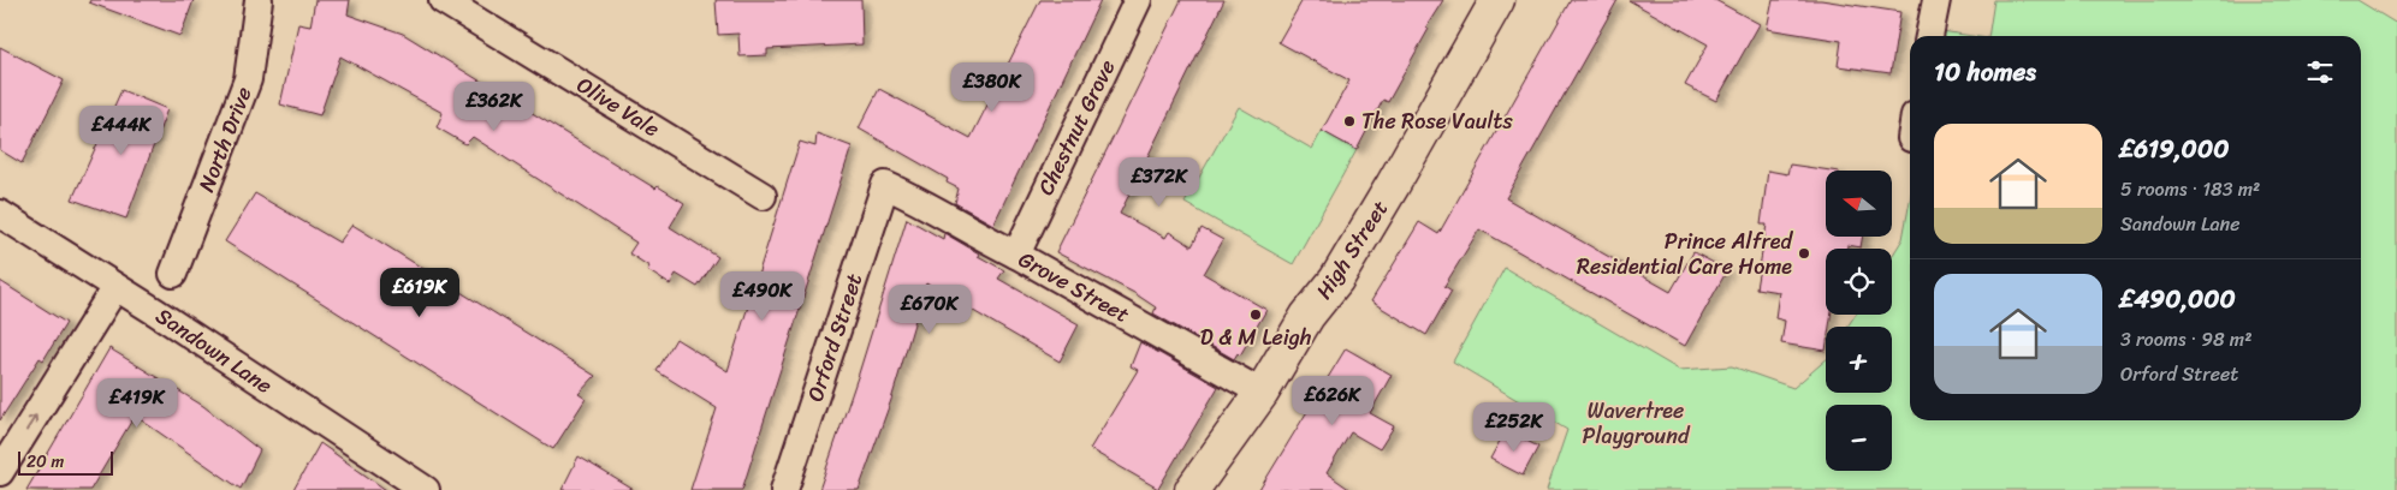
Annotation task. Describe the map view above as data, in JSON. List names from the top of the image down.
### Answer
{
  "streets": {
    "main road": ["High Street"],
    "street": [
      "Olive Vale",
      "Chestnut Grove",
      "North Drive",
      "Grove Street",
      "Orford Street",
      "Sandown Lane"
    ]
  },
  "crossings": [
    ["Chestnut Grove", "Grove Street"],
    ["High Street", "Grove Street"],
    ["Grove Street", "Orford Street"]
  ],
  "parks": ["Wavertree Playground"],
  "places": ["The Rose Vaults", "Prince Alfred Residential Care Home", "D & M Leigh"],
  "scale_bar": "20 m",
  "north": "left",
  "page": {
    "heading": "10 homes",
    "price": [
      "£380K",
      "£362K",
      "£444K",
      "£372K",
      "£619K",
      "£490K",
      "£670K",
      "£626K",
      "£419K",
      "£252K"
    ],
    "list": [
      {
        "name": "£619,000",
        "note": "5 rooms · 183 m² · Sandown Lane"
      },
      {
        "name": "£490,000",
        "note": "3 rooms · 98 m² · Orford Street"
      }
    ],
    "map_buttons": ["+", "−"],
    "scale": "20 m"
  }
}
